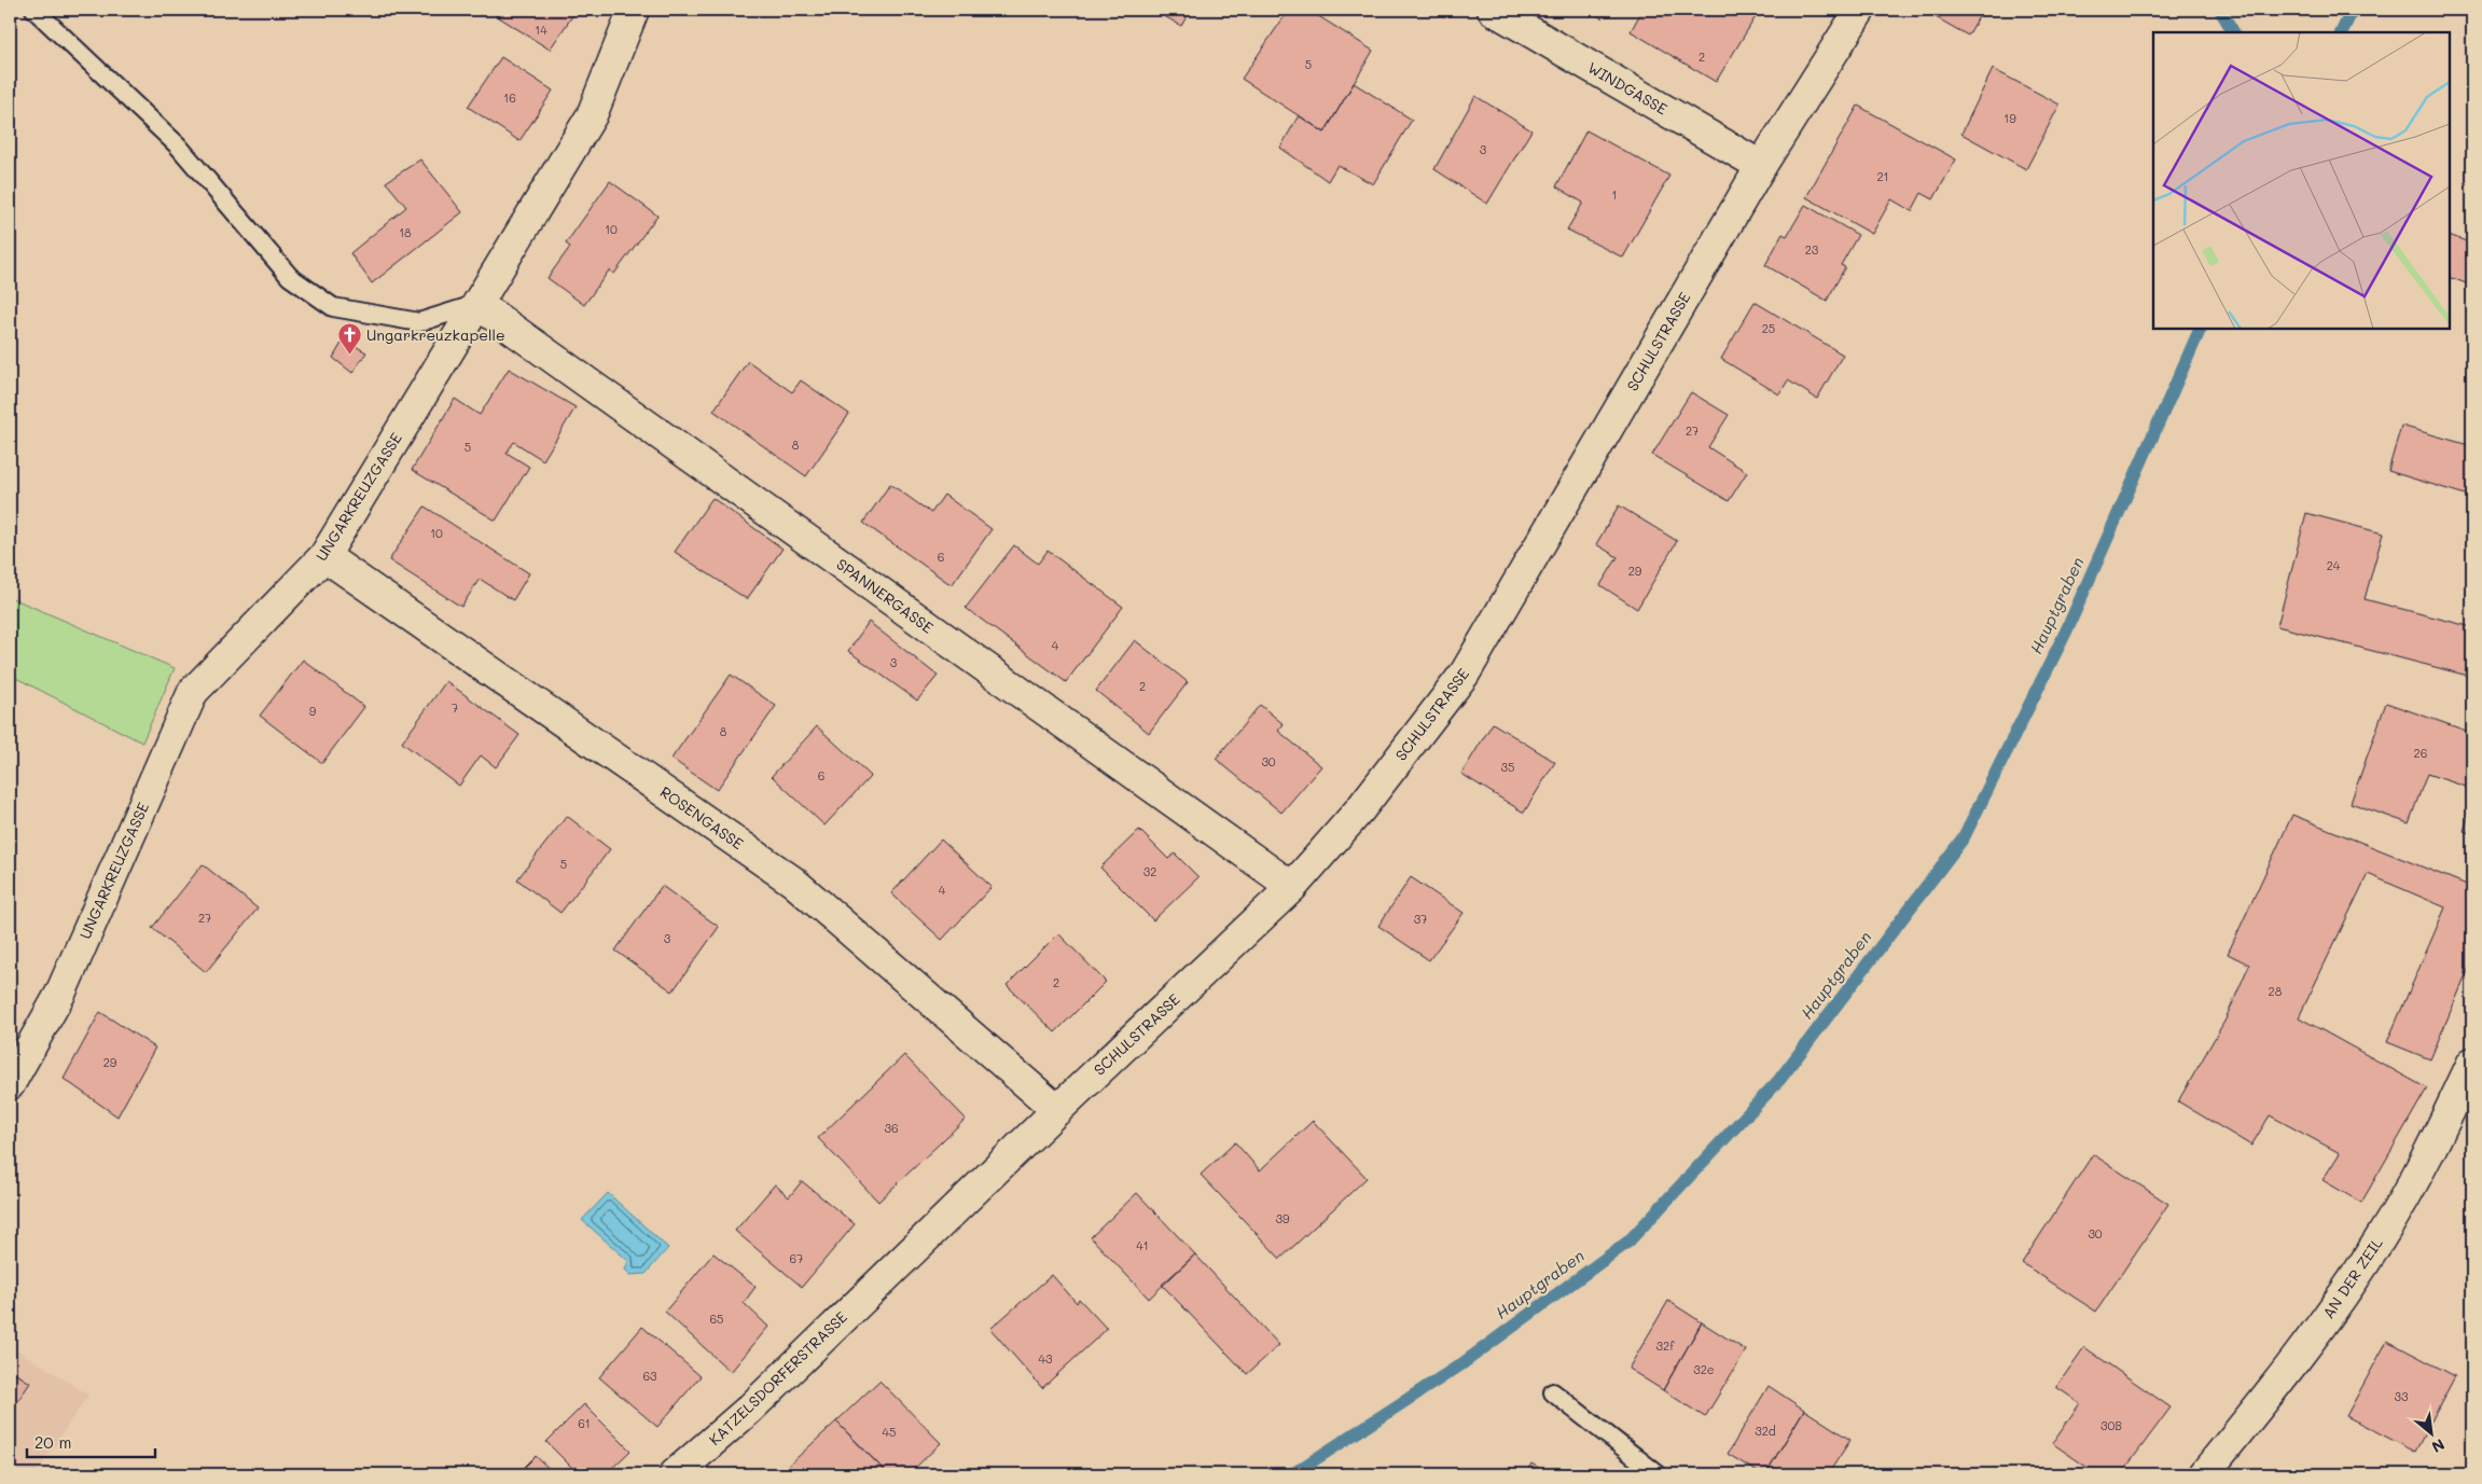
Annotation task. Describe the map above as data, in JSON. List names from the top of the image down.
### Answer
{
  "streets": {
    "street": [
      "WINDGASSE",
      "SCHULSTRASSE",
      "UNGARKREUZGASSE",
      "SPANNERGASSE",
      "ROSENGASSE",
      "AN DER ZEIL",
      "KATZELSDORFERSTRASSE"
    ]
  },
  "crossings": [
    ["WINDGASSE", "SCHULSTRASSE"],
    ["SCHULSTRASSE", "SPANNERGASSE"],
    ["SCHULSTRASSE", "ROSENGASSE"],
    ["SCHULSTRASSE", "KATZELSDORFERSTRASSE"],
    ["UNGARKREUZGASSE", "SPANNERGASSE"],
    ["UNGARKREUZGASSE", "ROSENGASSE"]
  ],
  "water": ["Hauptgraben"],
  "places": {
    "church": ["Ungarkreuzkapelle"]
  },
  "house_numbers": [
    "14",
    "2",
    "5",
    "16",
    "19",
    "3",
    "21",
    "1",
    "10",
    "18",
    "23",
    "25",
    "27",
    "8",
    "5",
    "10",
    "6",
    "24",
    "29",
    "4",
    "3",
    "2",
    "7",
    "9",
    "8",
    "26",
    "30",
    "35",
    "6",
    "5",
    "32",
    "4",
    "27",
    "37",
    "3",
    "2",
    "28",
    "29",
    "36",
    "39",
    "30",
    "41",
    "67",
    "65",
    "32f",
    "43",
    "32e",
    "63",
    "33",
    "61",
    "30B",
    "32d",
    "45"
  ],
  "scale_bar": "20 m",
  "north": "bottom right"
}
